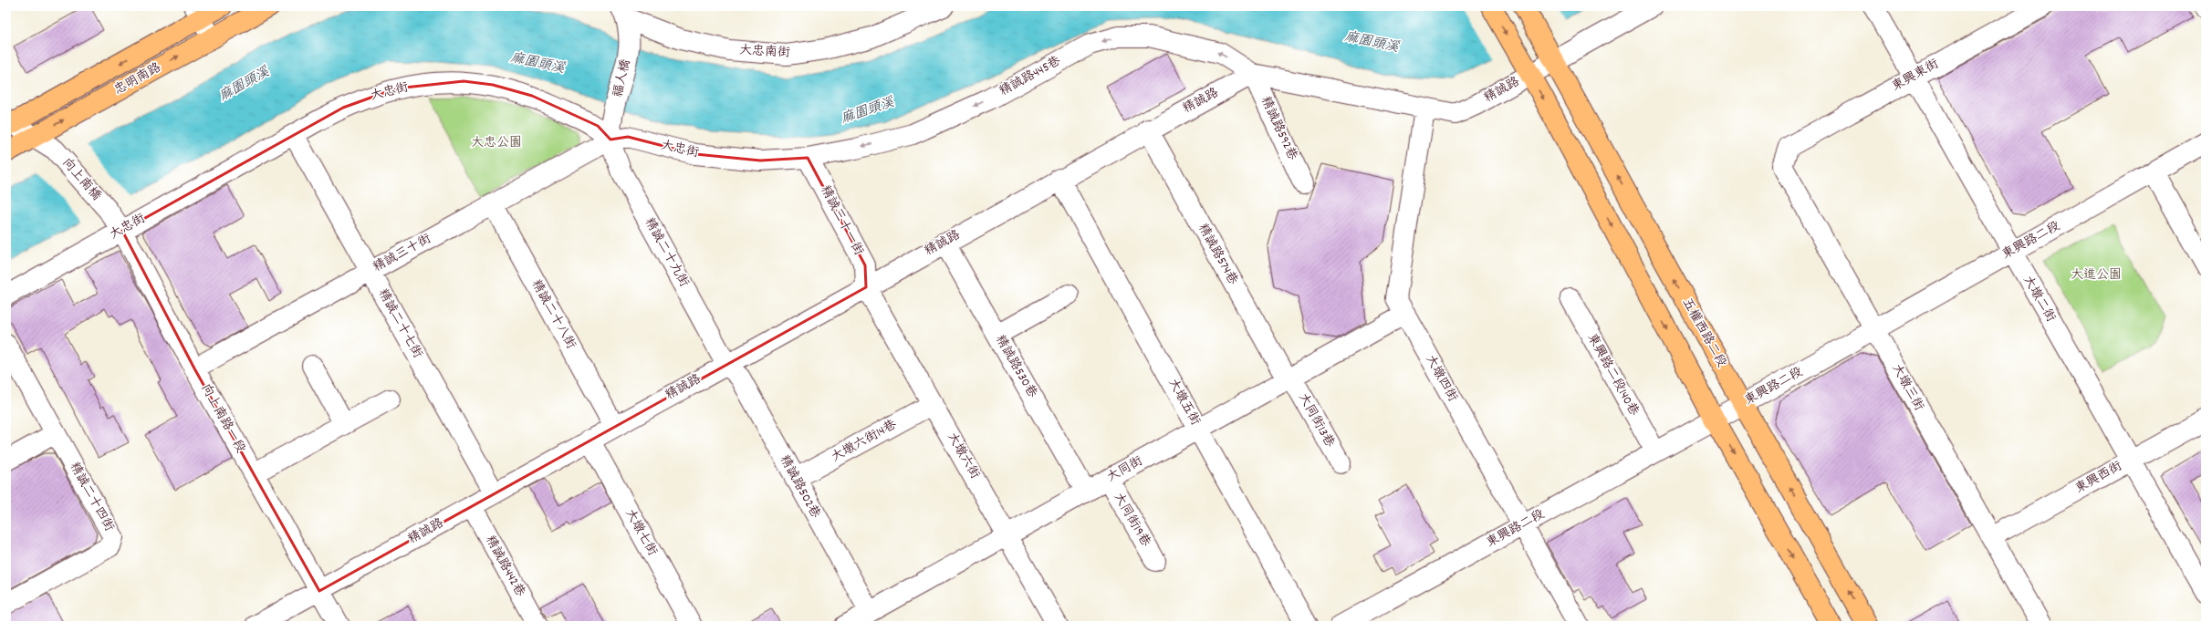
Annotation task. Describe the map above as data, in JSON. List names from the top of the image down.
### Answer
{
  "streets": {
    "main road": ["忠明南路", "五權西路二段"],
    "street": [
      "大忠南街",
      "東興東街",
      "精誠路445巷",
      "福人橋",
      "精誠路",
      "大忠街",
      "精誠路592巷",
      "向上南橋",
      "精誠三十一街",
      "東興路二段",
      "精誠二十九街",
      "精誠三十街",
      "精誠路574巷",
      "大墩二街",
      "精誠二十八街",
      "精誠二十七街",
      "精誠路530巷",
      "東興路二段140巷",
      "大墩四街",
      "大墩三街",
      "大墩五街",
      "向上南路一段",
      "大同街13巷",
      "大墩六街14巷",
      "大墩六街",
      "大同街",
      "東興西街",
      "精誠路502巷",
      "精誠二十四街",
      "大同街19巷",
      "大墩七街",
      "精誠路442巷"
    ]
  },
  "crossings": [
    ["大忠南街", "福人橋"],
    ["東興東街", "大墩二街"],
    ["東興東街", "大墩三街"],
    ["精誠路445巷", "精誠路"],
    ["精誠路445巷", "大忠街"],
    ["精誠路445巷", "精誠路592巷"],
    ["精誠路445巷", "精誠三十一街"],
    ["福人橋", "大忠街"],
    ["福人橋", "精誠二十九街"],
    ["福人橋", "精誠三十街"],
    ["忠明南路", "向上南橋"],
    ["精誠路", "精誠路592巷"],
    ["精誠路", "精誠三十一街"],
    ["精誠路", "精誠二十九街"],
    ["精誠路", "精誠路574巷"],
    ["精誠路", "精誠二十八街"],
    ["精誠路", "精誠二十七街"],
    ["精誠路", "五權西路二段"],
    ["精誠路", "精誠路530巷"],
    ["精誠路", "大墩四街"],
    ["精誠路", "大墩五街"],
    ["精誠路", "向上南路一段"],
    ["精誠路", "大墩六街"],
    ["精誠路", "精誠路502巷"],
    ["精誠路", "大墩七街"],
    ["精誠路", "精誠路442巷"],
    ["大忠街", "精誠三十一街"],
    ["大忠街", "精誠二十九街"],
    ["大忠街", "精誠三十街"],
    ["大忠街", "精誠二十七街"],
    ["大忠街", "向上南路一段"],
    ["向上南橋", "向上南路一段"],
    ["精誠三十一街", "大墩六街"],
    ["東興路二段", "大墩二街"],
    ["東興路二段", "五權西路二段"],
    ["東興路二段", "東興路二段140巷"],
    ["東興路二段", "大墩四街"],
    ["東興路二段", "大墩三街"],
    ["精誠二十九街", "精誠三十街"],
    ["精誠二十九街", "精誠路502巷"],
    ["精誠三十街", "精誠二十八街"],
    ["精誠三十街", "精誠二十七街"],
    ["精誠三十街", "向上南路一段"],
    ["精誠路574巷", "大同街13巷"],
    ["精誠路574巷", "大同街"],
    ["大墩二街", "東興西街"],
    ["精誠路530巷", "大同街"],
    ["大墩四街", "大同街"],
    ["大墩三街", "東興西街"],
    ["大墩五街", "大同街"],
    ["大同街13巷", "大同街"],
    ["大墩六街14巷", "大墩六街"],
    ["大墩六街14巷", "精誠路502巷"],
    ["大墩六街", "大同街"],
    ["大同街", "精誠路502巷"],
    ["大同街", "大同街19巷"]
  ],
  "one_way": ["精誠路445巷"],
  "water": ["麻園頭溪"],
  "parks": ["大忠公園", "大進公園"]
}
